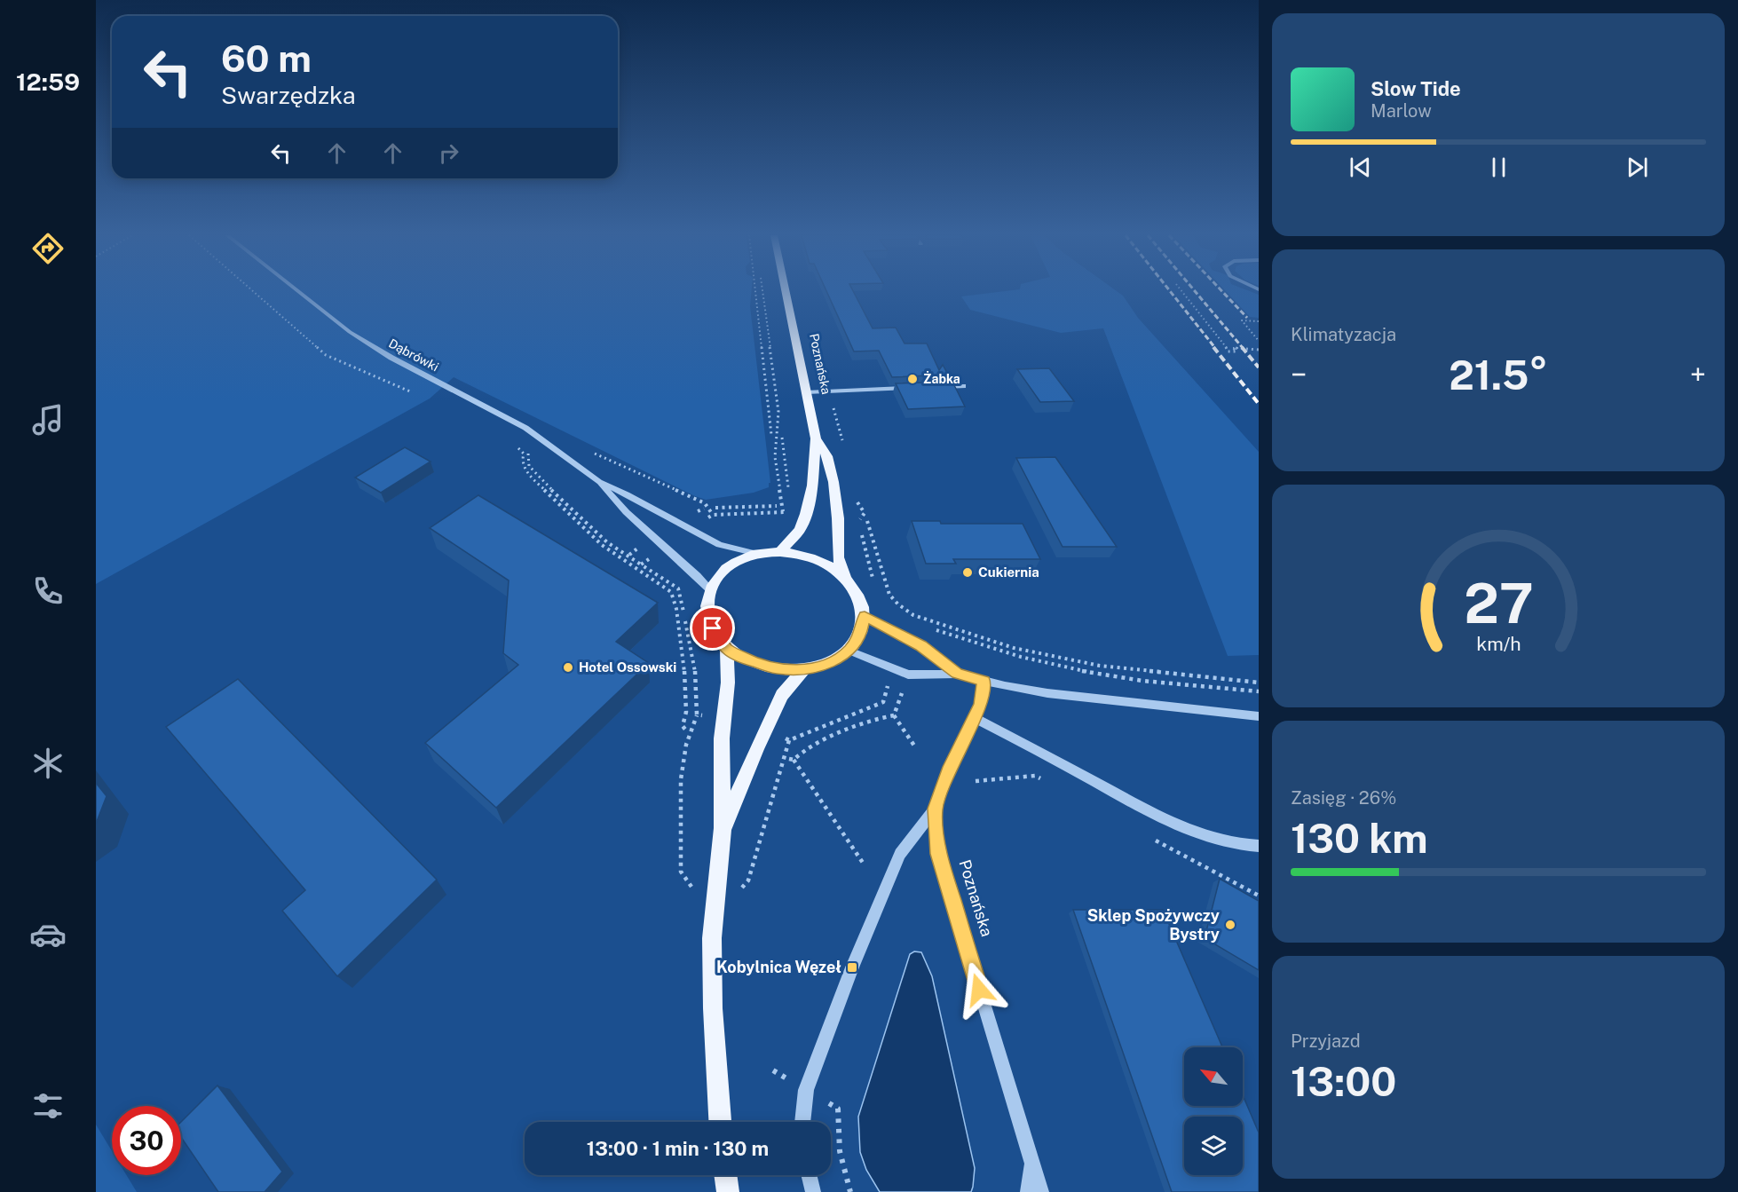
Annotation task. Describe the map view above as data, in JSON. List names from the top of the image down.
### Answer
{
  "streets": {
    "main road": ["Poznańska"],
    "street": ["Dąbrówki"]
  },
  "crossings": [
    ["Dąbrówki", "Poznańska"]
  ],
  "places": {
    "other": [
      "Żabka",
      "Cukiernia",
      "Hotel Ossowski",
      "Sklep Spożywczy Bystry"
    ],
    "transit": ["Kobylnica Węzeł"]
  },
  "north": "top left",
  "page": {
    "tabs": "12:59",
    "turn": ["60 m", "Swarzędzka"],
    "song": ["Slow Tide", "Marlow"],
    "tile": [
      "Klimatyzacja",
      ["Zasięg · 26%", "130 km"],
      ["Przyjazd", "13:00"]
    ],
    "heat": ["−", "21.5°", "+"],
    "limit": "30",
    "trip": "13:00 · 1 min · 130 m",
    "gauge": ["27", "km/h"]
  }
}
